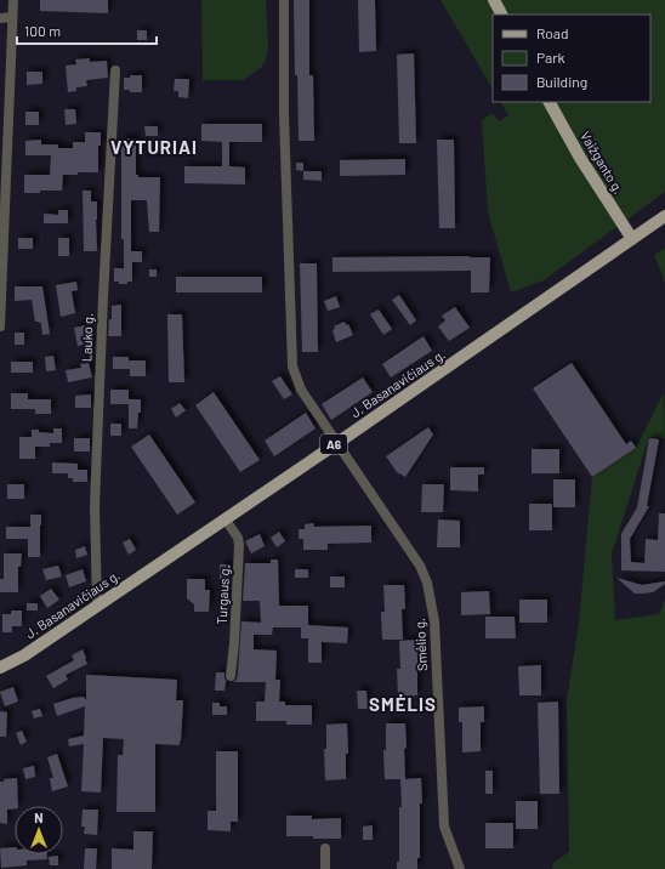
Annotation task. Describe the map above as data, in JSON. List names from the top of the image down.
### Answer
{
  "streets": {
    "main road": ["Vaižganto g.", "J. Basanavičiaus g.", "A6"],
    "street": ["Lauko g.", "Turgaus g.", "Smėlio g."]
  },
  "crossings": [
    ["Vaižganto g.", "J. Basanavičiaus g."],
    ["Lauko g.", "J. Basanavičiaus g."],
    ["J. Basanavičiaus g.", "Turgaus g."],
    ["J. Basanavičiaus g.", "Smėlio g."]
  ],
  "districts": ["VYTURIAI", "SMĖLIS"],
  "legend": ["Road", "Park", "Building"],
  "scale_bar": "100 m",
  "north": "top"
}
